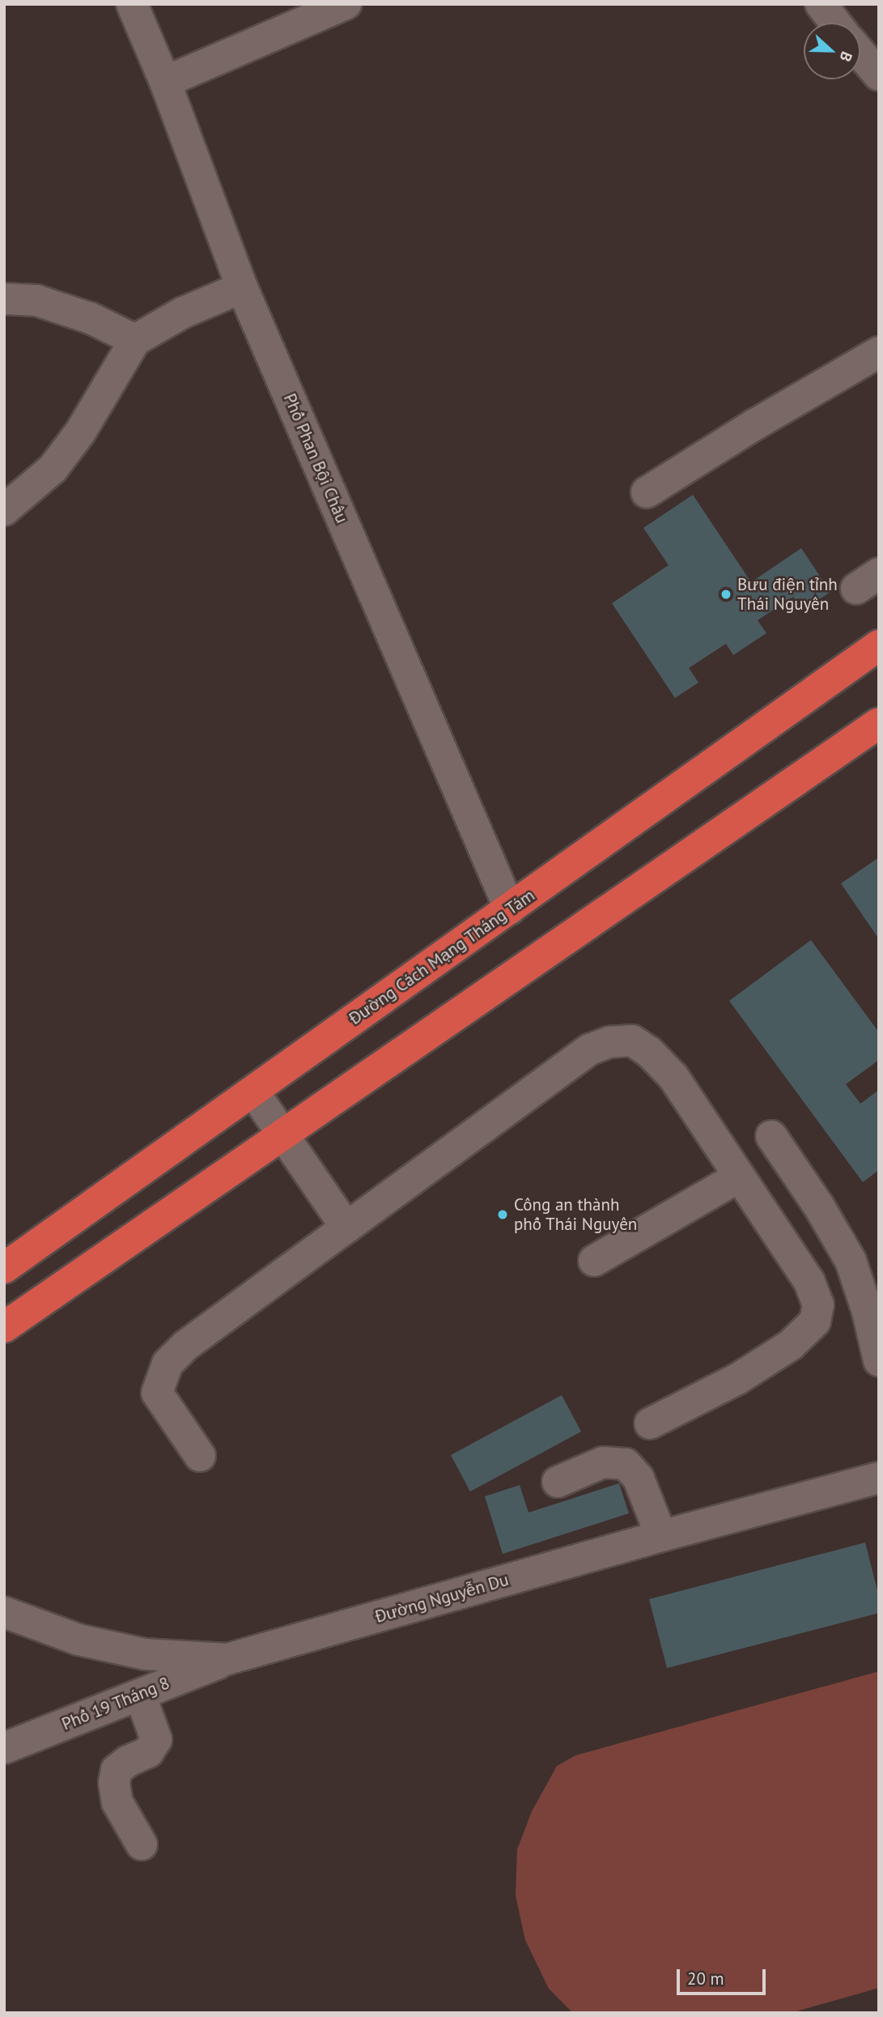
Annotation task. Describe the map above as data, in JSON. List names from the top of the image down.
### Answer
{
  "streets": {
    "highway": ["Đường Cách Mạng Tháng Tám"],
    "street": ["Phố Phan Bội Châu", "Đường Nguyễn Du", "Phố 19 Tháng 8"]
  },
  "crossings": [
    ["Phố Phan Bội Châu", "Đường Cách Mạng Tháng Tám"],
    ["Đường Nguyễn Du", "Phố 19 Tháng 8"]
  ],
  "places": ["Bưu điện tỉnh Thái Nguyên", "Công an thành phố Thái Nguyên"],
  "scale_bar": "20 m",
  "north": "right"
}
